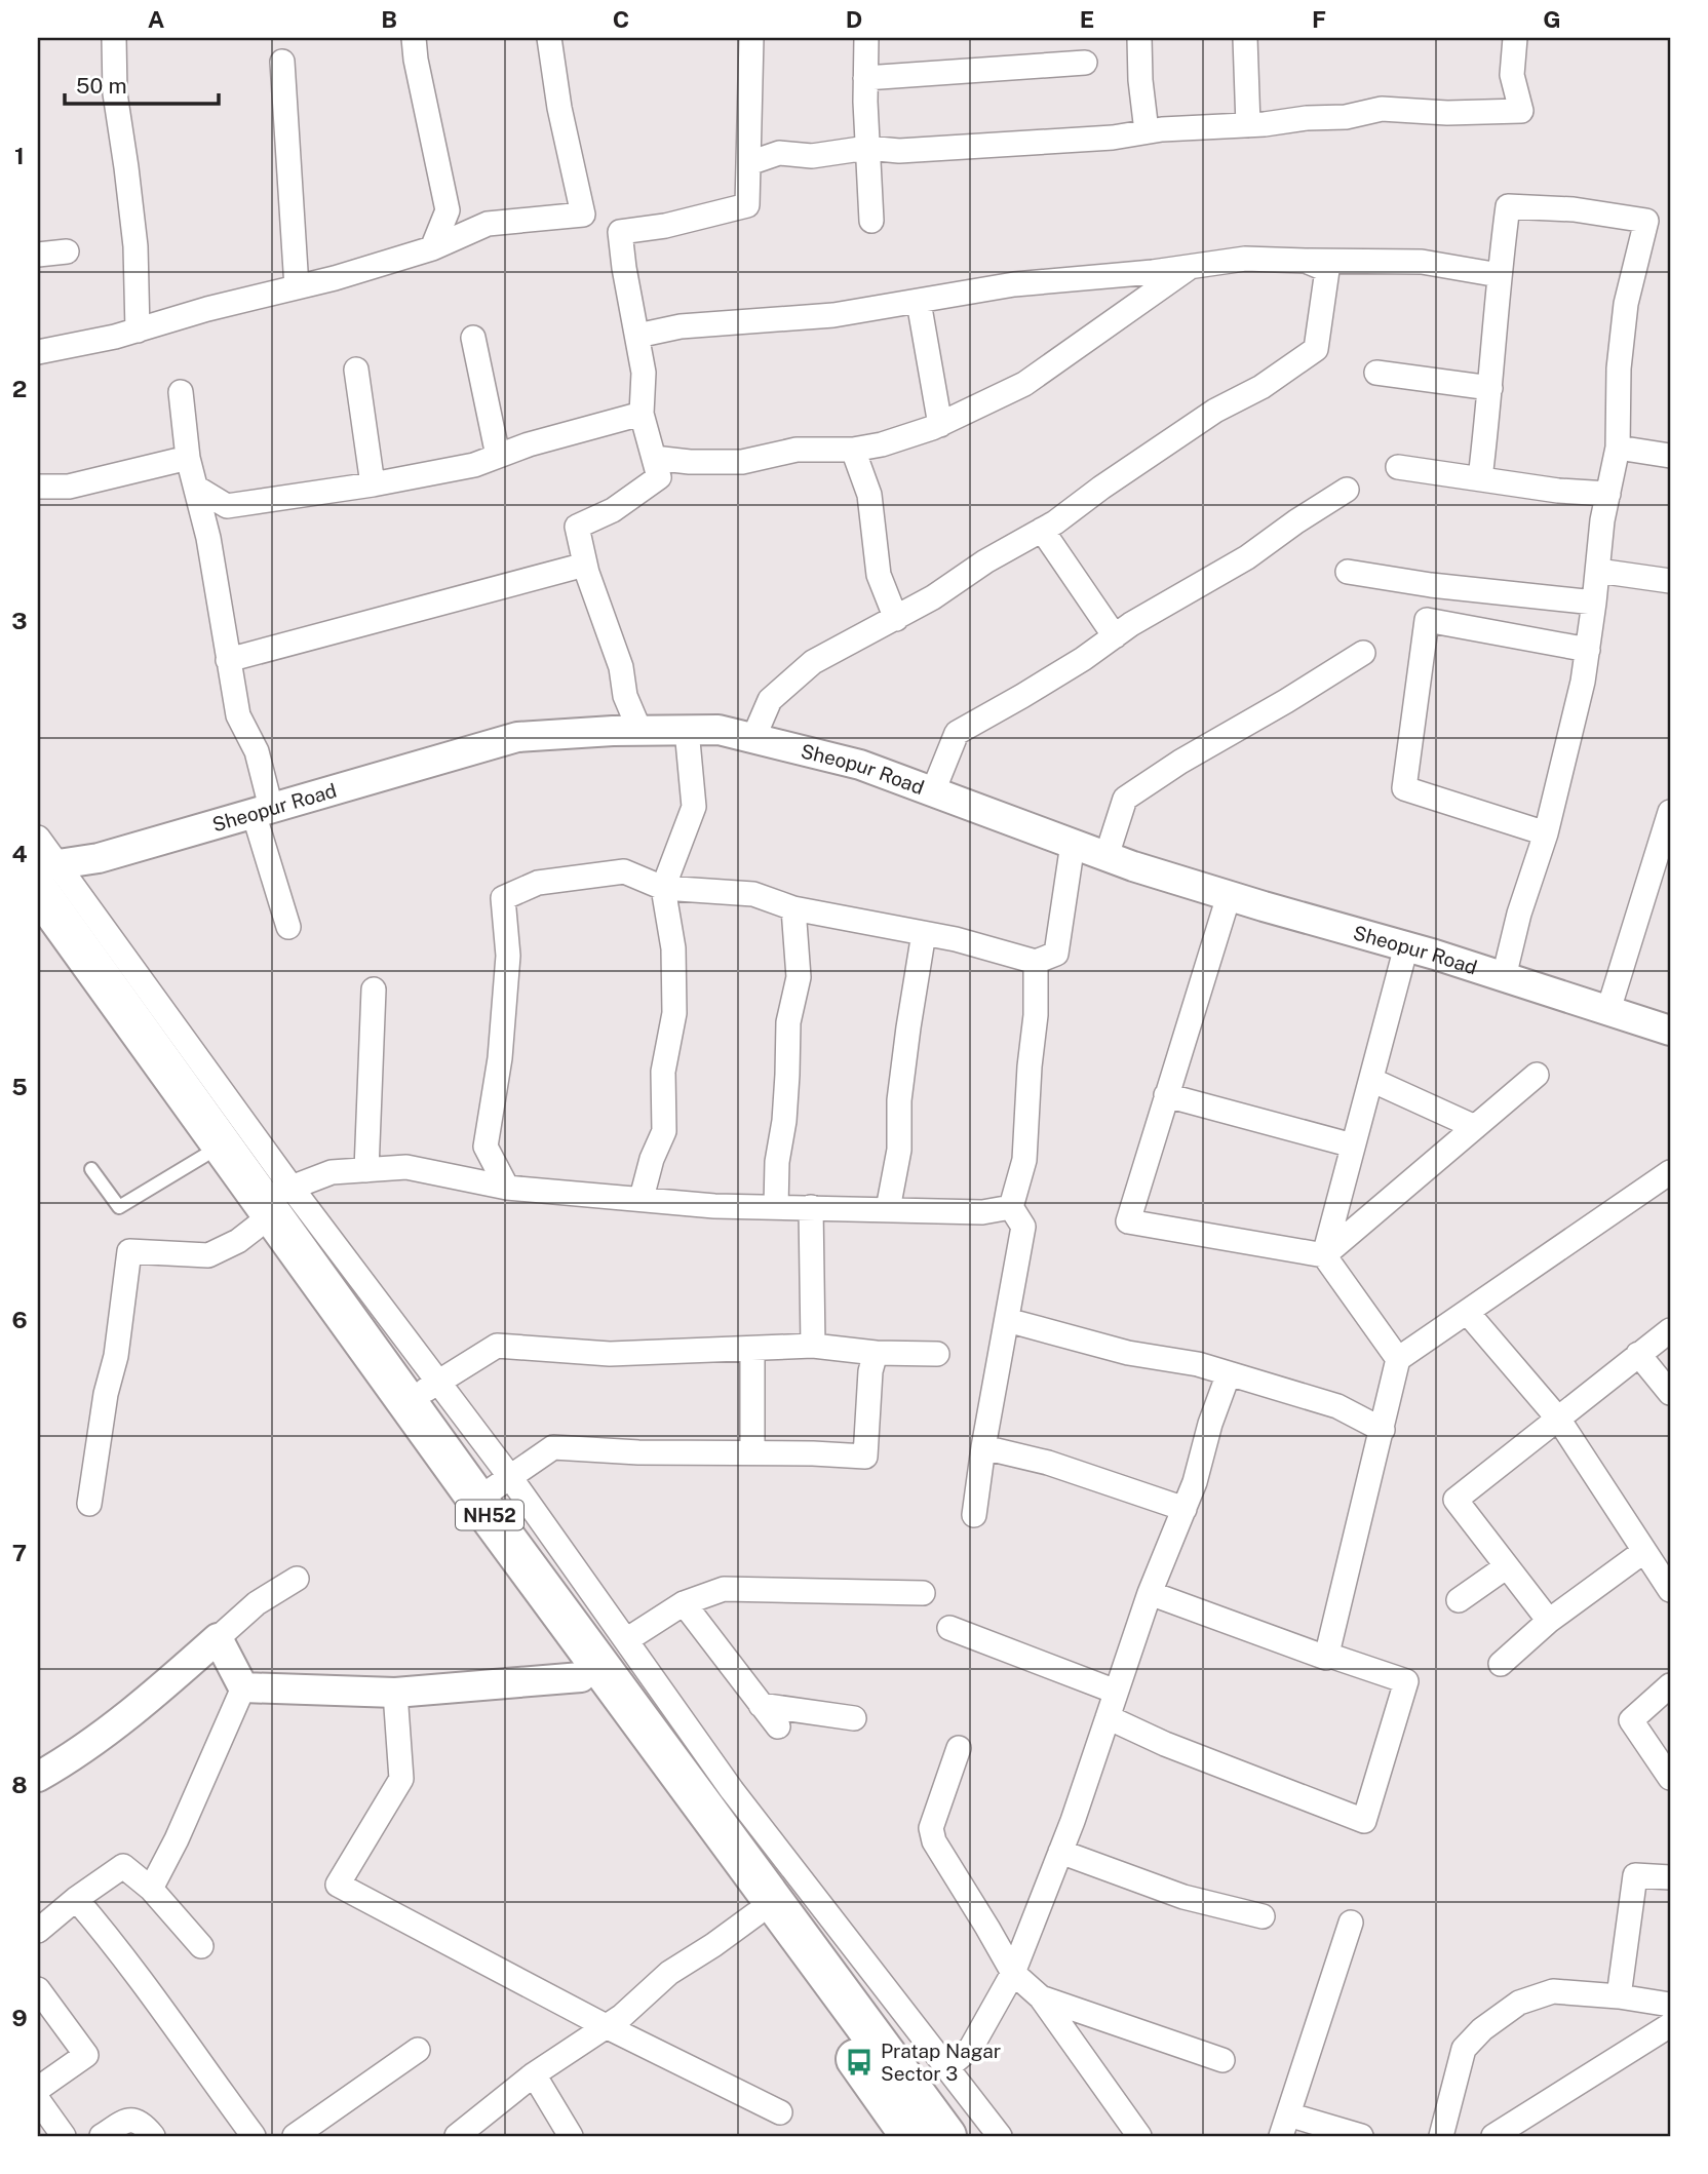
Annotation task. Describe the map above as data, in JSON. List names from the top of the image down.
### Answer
{
  "streets": {
    "highway": ["NH52"],
    "street": ["Sheopur Road"]
  },
  "crossings": [
    ["Sheopur Road", "NH52"]
  ],
  "places": {
    "bus stop": ["Pratap Nagar Sector 3"]
  },
  "scale_bar": "50 m",
  "grid": {
    "columns": [
      "A",
      "B",
      "C",
      "D",
      "E",
      "F",
      "G"
    ],
    "rows": [
      "1",
      "2",
      "3",
      "4",
      "5",
      "6",
      "7",
      "8",
      "9"
    ]
  }
}
